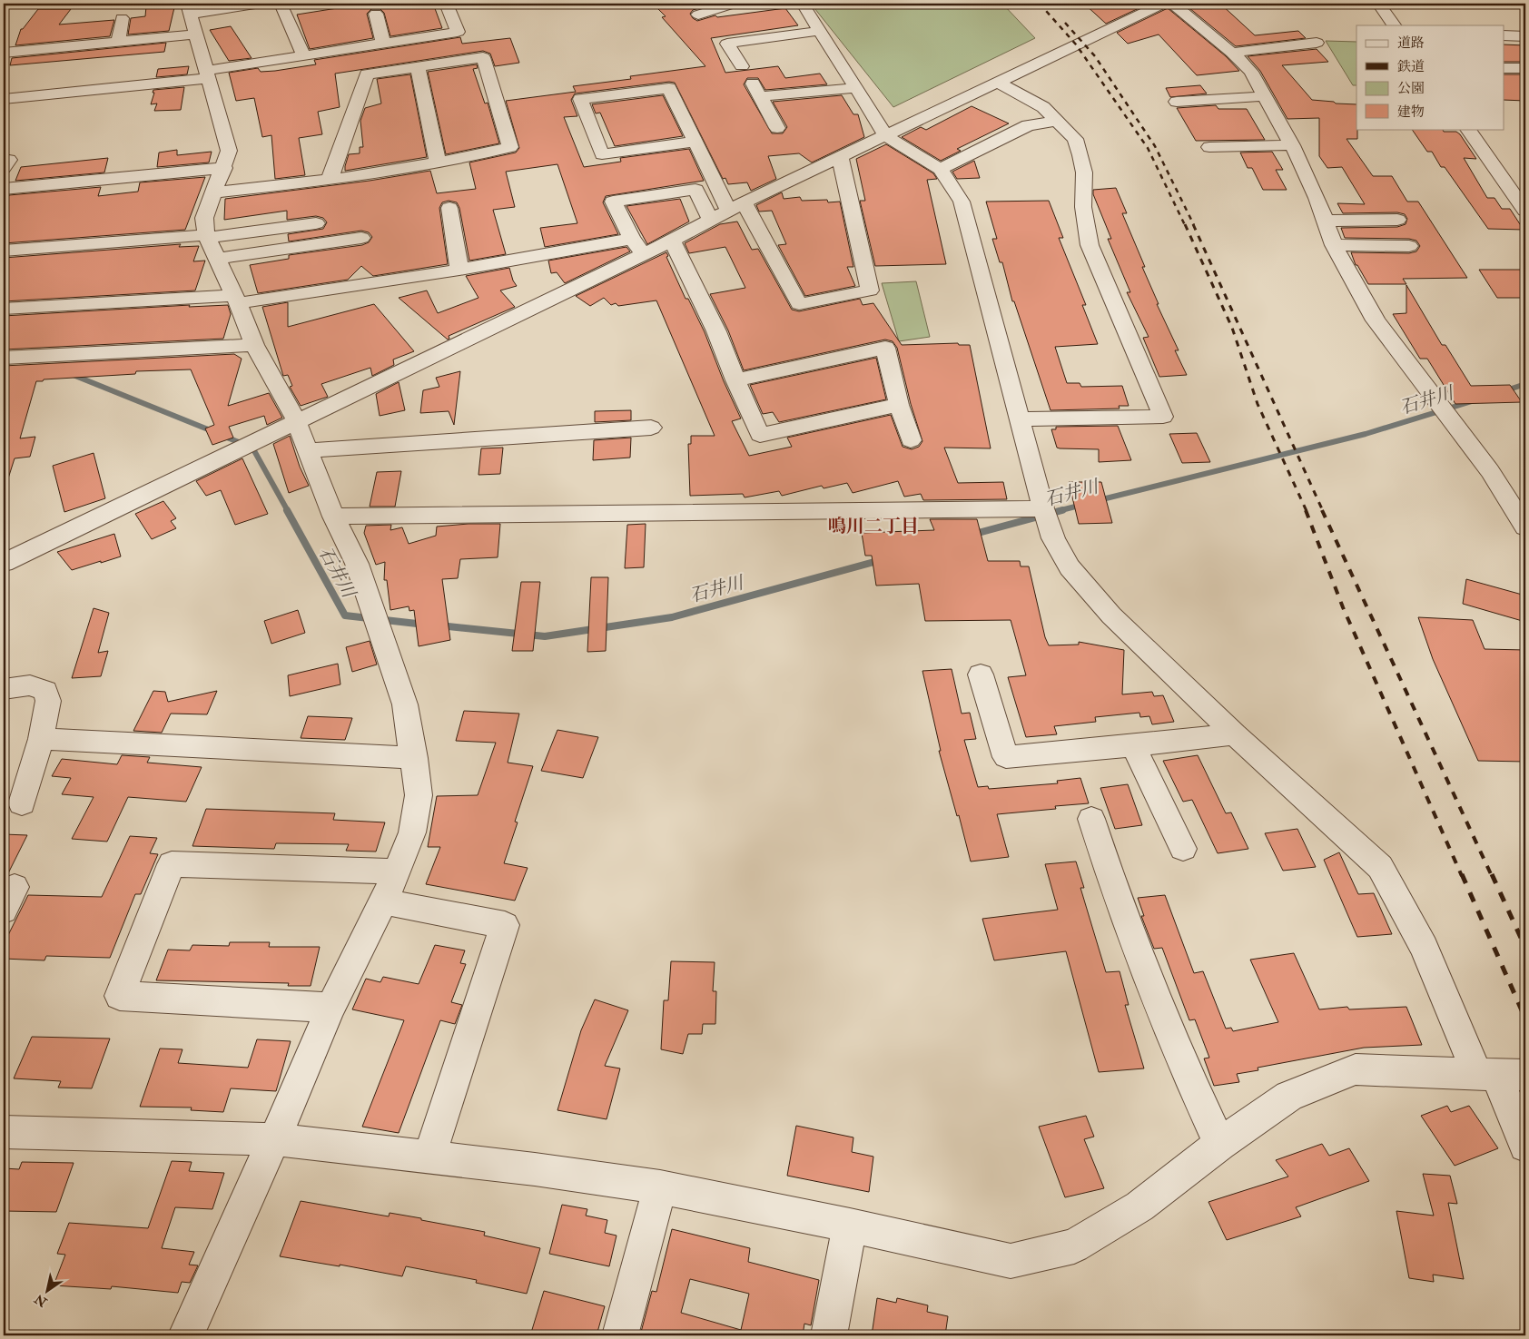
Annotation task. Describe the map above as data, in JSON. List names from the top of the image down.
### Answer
{
  "districts": ["鳴川二丁目"],
  "water": ["石井川"],
  "legend": [
    "道路",
    "鉄道",
    "公園",
    "建物"
  ],
  "north": "bottom left"
}
